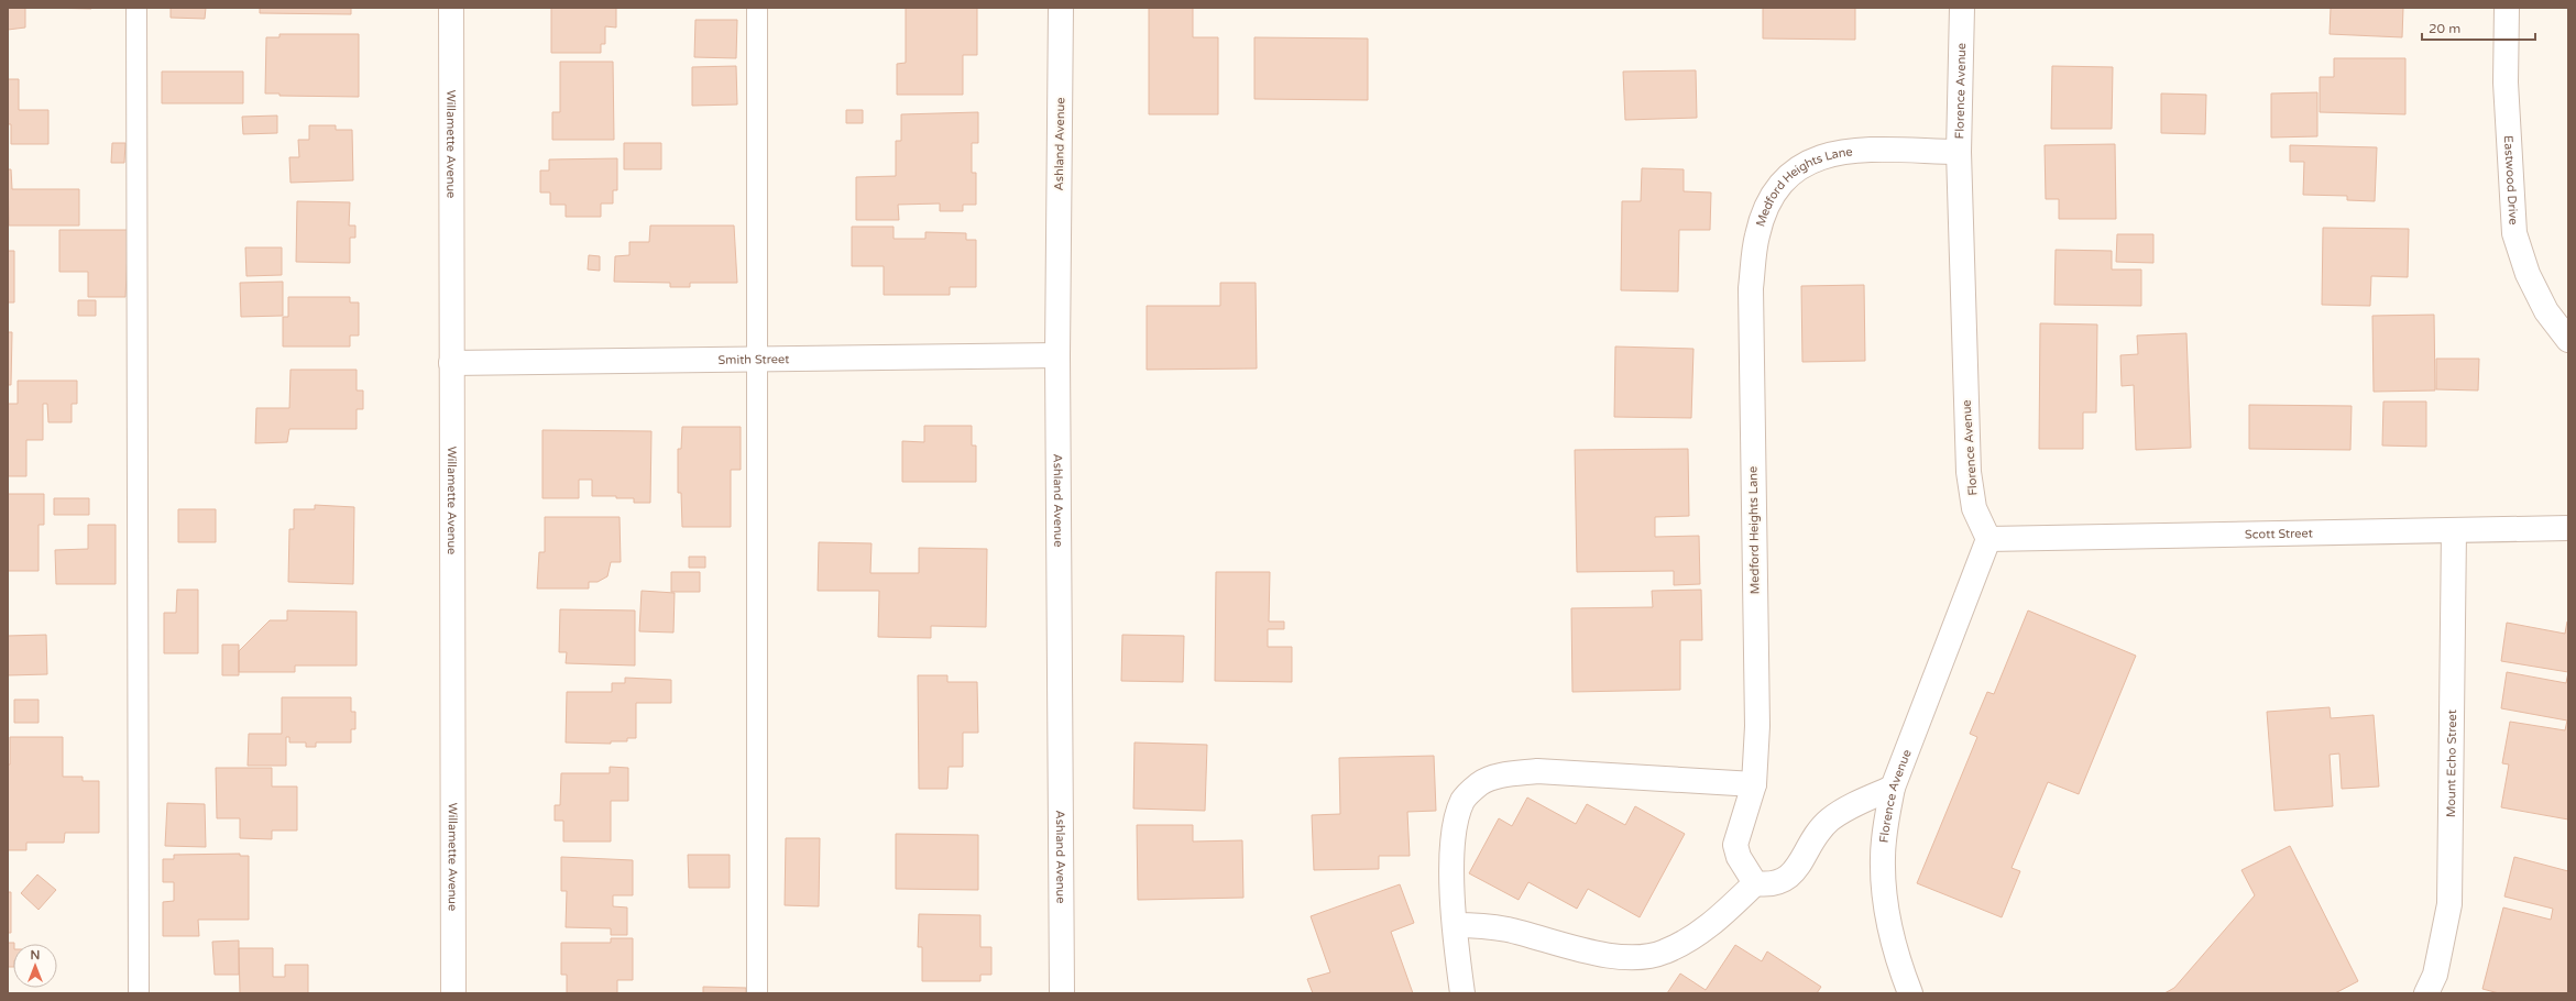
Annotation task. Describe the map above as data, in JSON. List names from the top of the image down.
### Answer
{
  "streets": {
    "street": [
      "Florence Avenue",
      "Willamette Avenue",
      "Ashland Avenue",
      "Eastwood Drive",
      "Medford Heights Lane",
      "Smith Street",
      "Scott Street",
      "Mount Echo Street"
    ]
  },
  "crossings": [
    ["Florence Avenue", "Medford Heights Lane"],
    ["Florence Avenue", "Scott Street"],
    ["Willamette Avenue", "Smith Street"],
    ["Ashland Avenue", "Smith Street"],
    ["Scott Street", "Mount Echo Street"]
  ],
  "scale_bar": "20 m",
  "north": "top"
}
